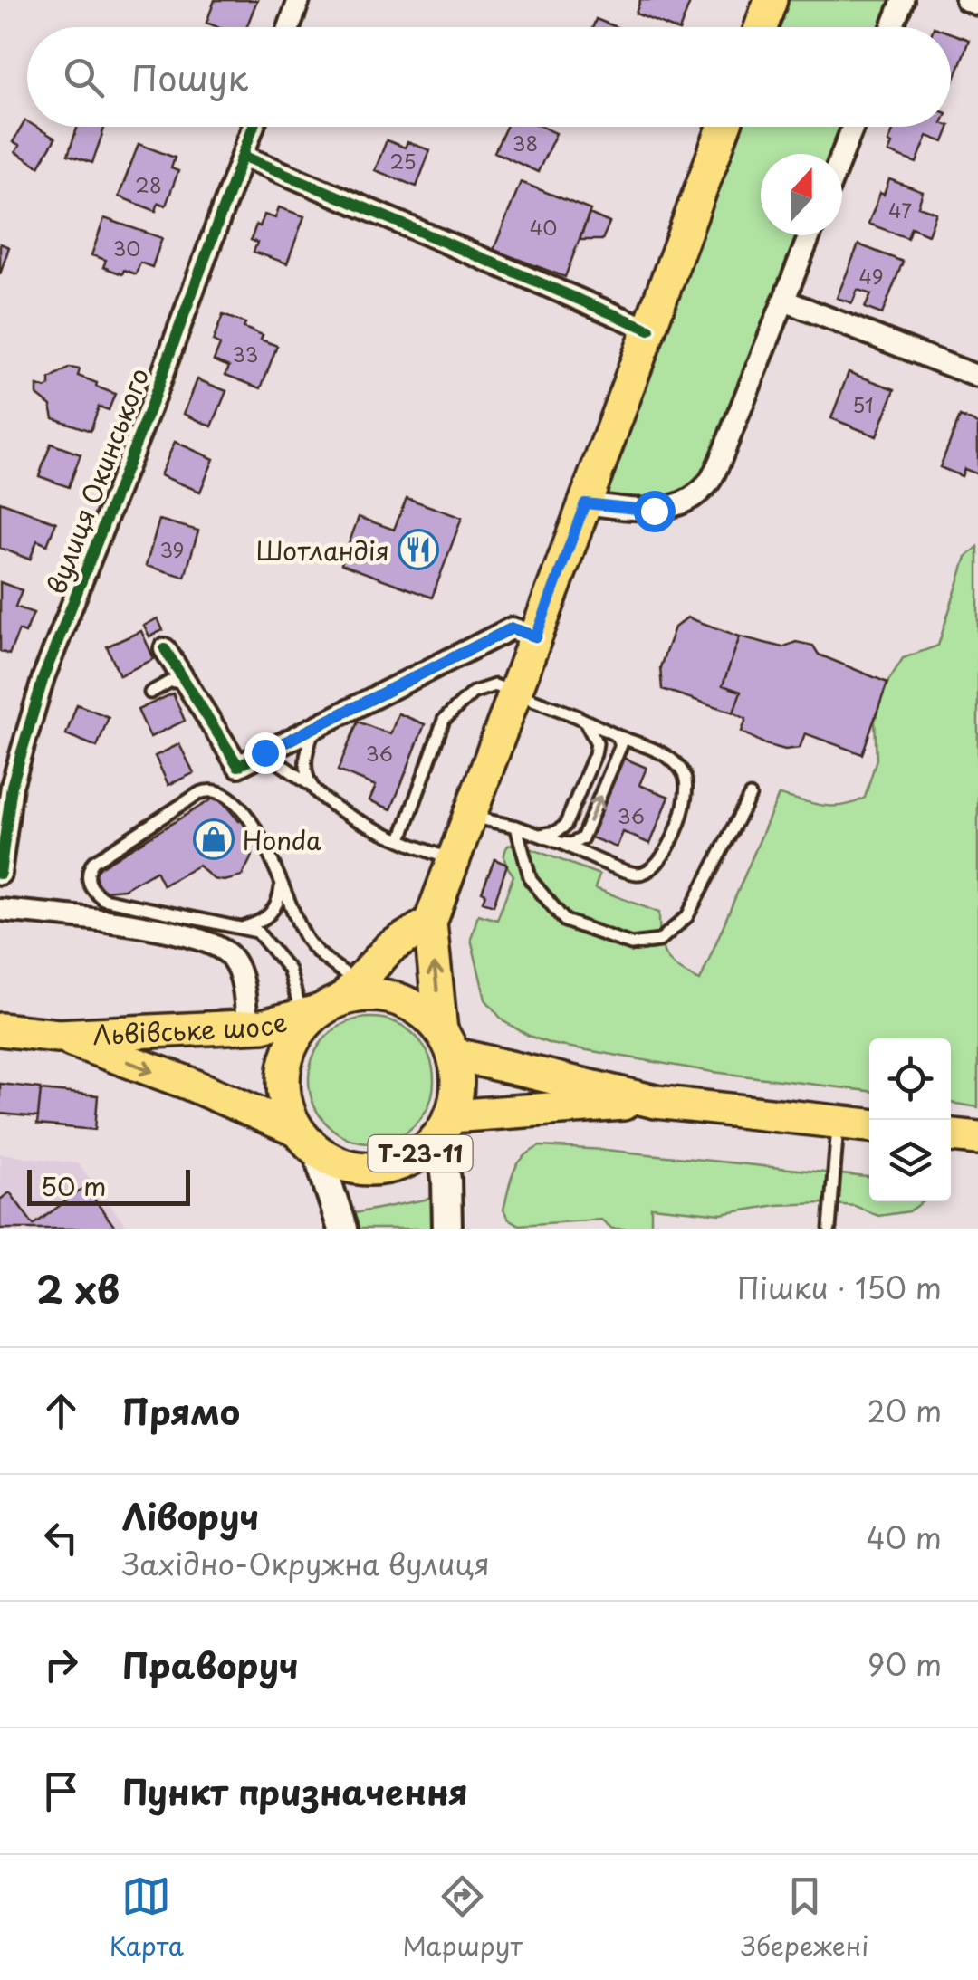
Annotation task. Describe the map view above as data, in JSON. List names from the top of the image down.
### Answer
{
  "streets": {
    "main road": ["Львівське шосе", "Т-23-11"],
    "street": ["вулиця Окинського"]
  },
  "crossings": [
    ["Львівське шосе", "Т-23-11"]
  ],
  "places": {
    "restaurant": ["Шотландія"],
    "shop": ["Honda"]
  },
  "house_numbers": [
    "38",
    "25",
    "28",
    "47",
    "40",
    "30",
    "49",
    "33",
    "51",
    "39",
    "36",
    "36"
  ],
  "scale_bar": "50 m",
  "north": "top",
  "page": {
    "search": "Пошук",
    "scale": "50 m",
    "heading": ["2 хв", "Пішки · 150 m"],
    "list": [
      ["Прямо", "20 m"],
      ["Ліворуч", "Західно-Окружна вулиця", "40 m"],
      ["Праворуч", "90 m"],
      "Пункт призначення"
    ],
    "nav": ["Карта", "Маршрут", "Збережені"]
  }
}
